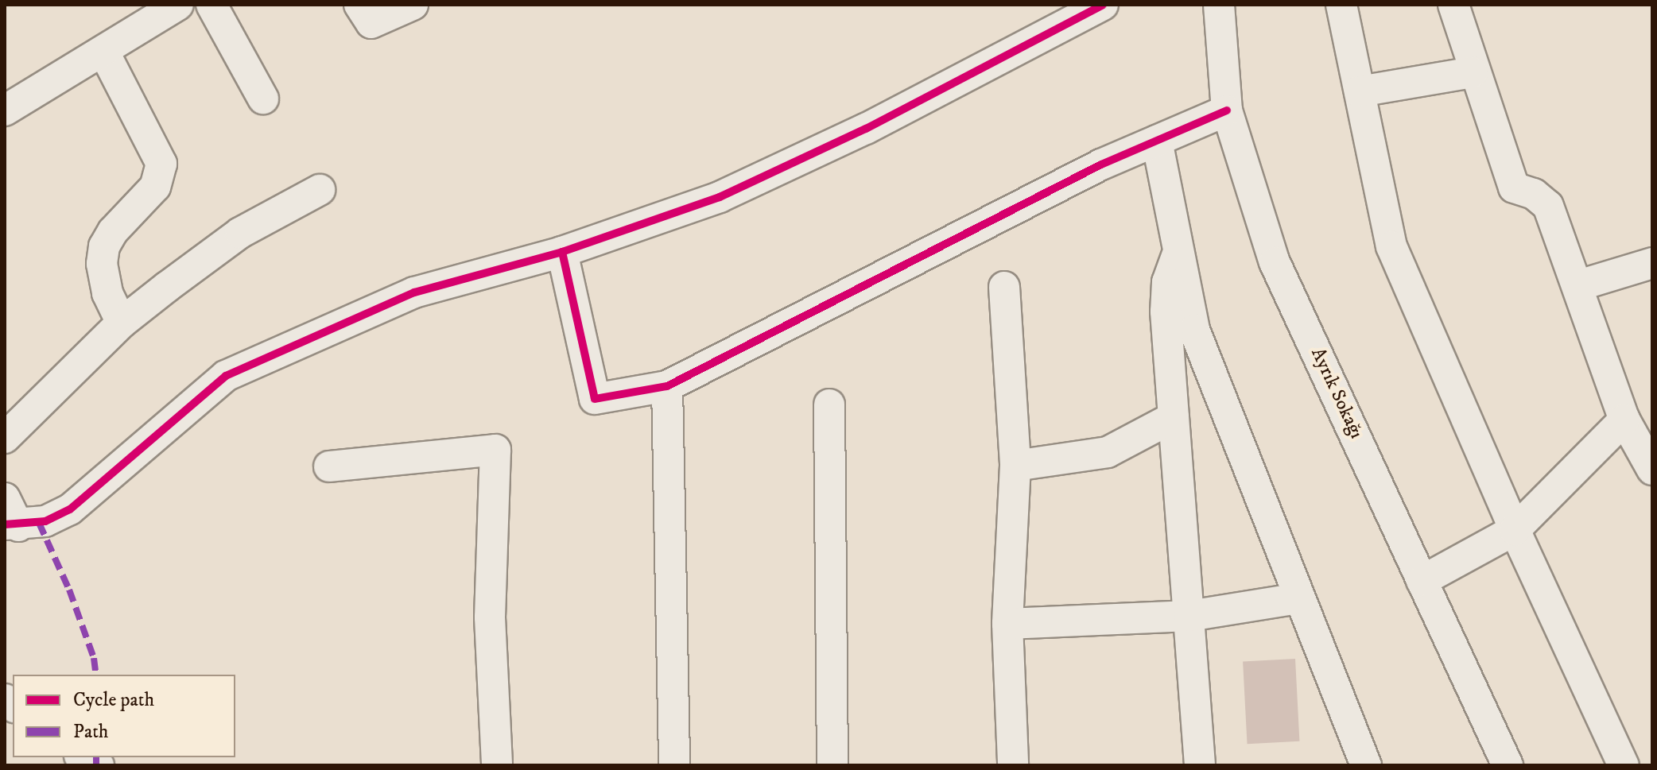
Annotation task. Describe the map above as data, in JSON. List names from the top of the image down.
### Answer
{
  "streets": {
    "street": ["Ayrık Sokağı"]
  },
  "legend": ["Cycle path", "Path"]
}
